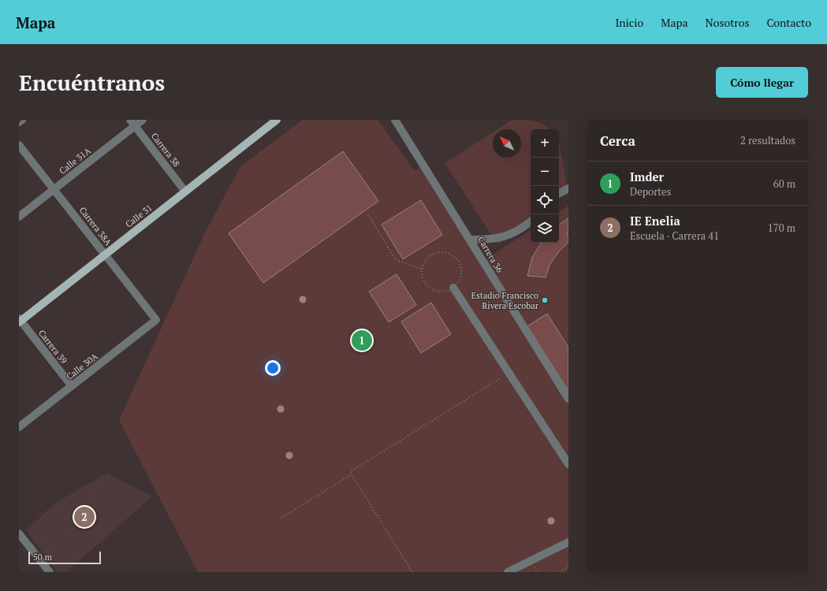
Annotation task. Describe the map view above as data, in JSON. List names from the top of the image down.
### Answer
{
  "streets": {
    "main road": ["Calle 31"],
    "street": [
      "Carrera 38",
      "Calle 31A",
      "Carrera 38A",
      "Carrera 36",
      "Carrera 39",
      "Calle 30A"
    ]
  },
  "crossings": [
    ["Carrera 38", "Calle 31A"],
    ["Carrera 38", "Calle 31"],
    ["Calle 31A", "Carrera 38A"],
    ["Calle 31", "Carrera 38A"],
    ["Calle 31", "Carrera 39"],
    ["Carrera 38A", "Calle 30A"],
    ["Carrera 39", "Calle 30A"]
  ],
  "places": ["Estadio Francisco Rivera Escobar"],
  "scale_bar": "50 m",
  "north": "top left",
  "page": {
    "header": "Mapa",
    "nav": [
      "Inicio",
      "Mapa",
      "Nosotros",
      "Contacto"
    ],
    "buttons": "Cómo llegar",
    "title": "Encuéntranos",
    "heading": ["Cerca", "2 resultados"],
    "map_buttons": ["+", "−"],
    "list": [
      {
        "mark": "1",
        "name": "Imder",
        "note": "Deportes",
        "value": "60 m"
      },
      {
        "mark": "2",
        "name": "IE Enelia",
        "note": "Escuela · Carrera 41",
        "value": "170 m"
      }
    ],
    "pins": ["1", "2"],
    "scale": "50 m"
  }
}
